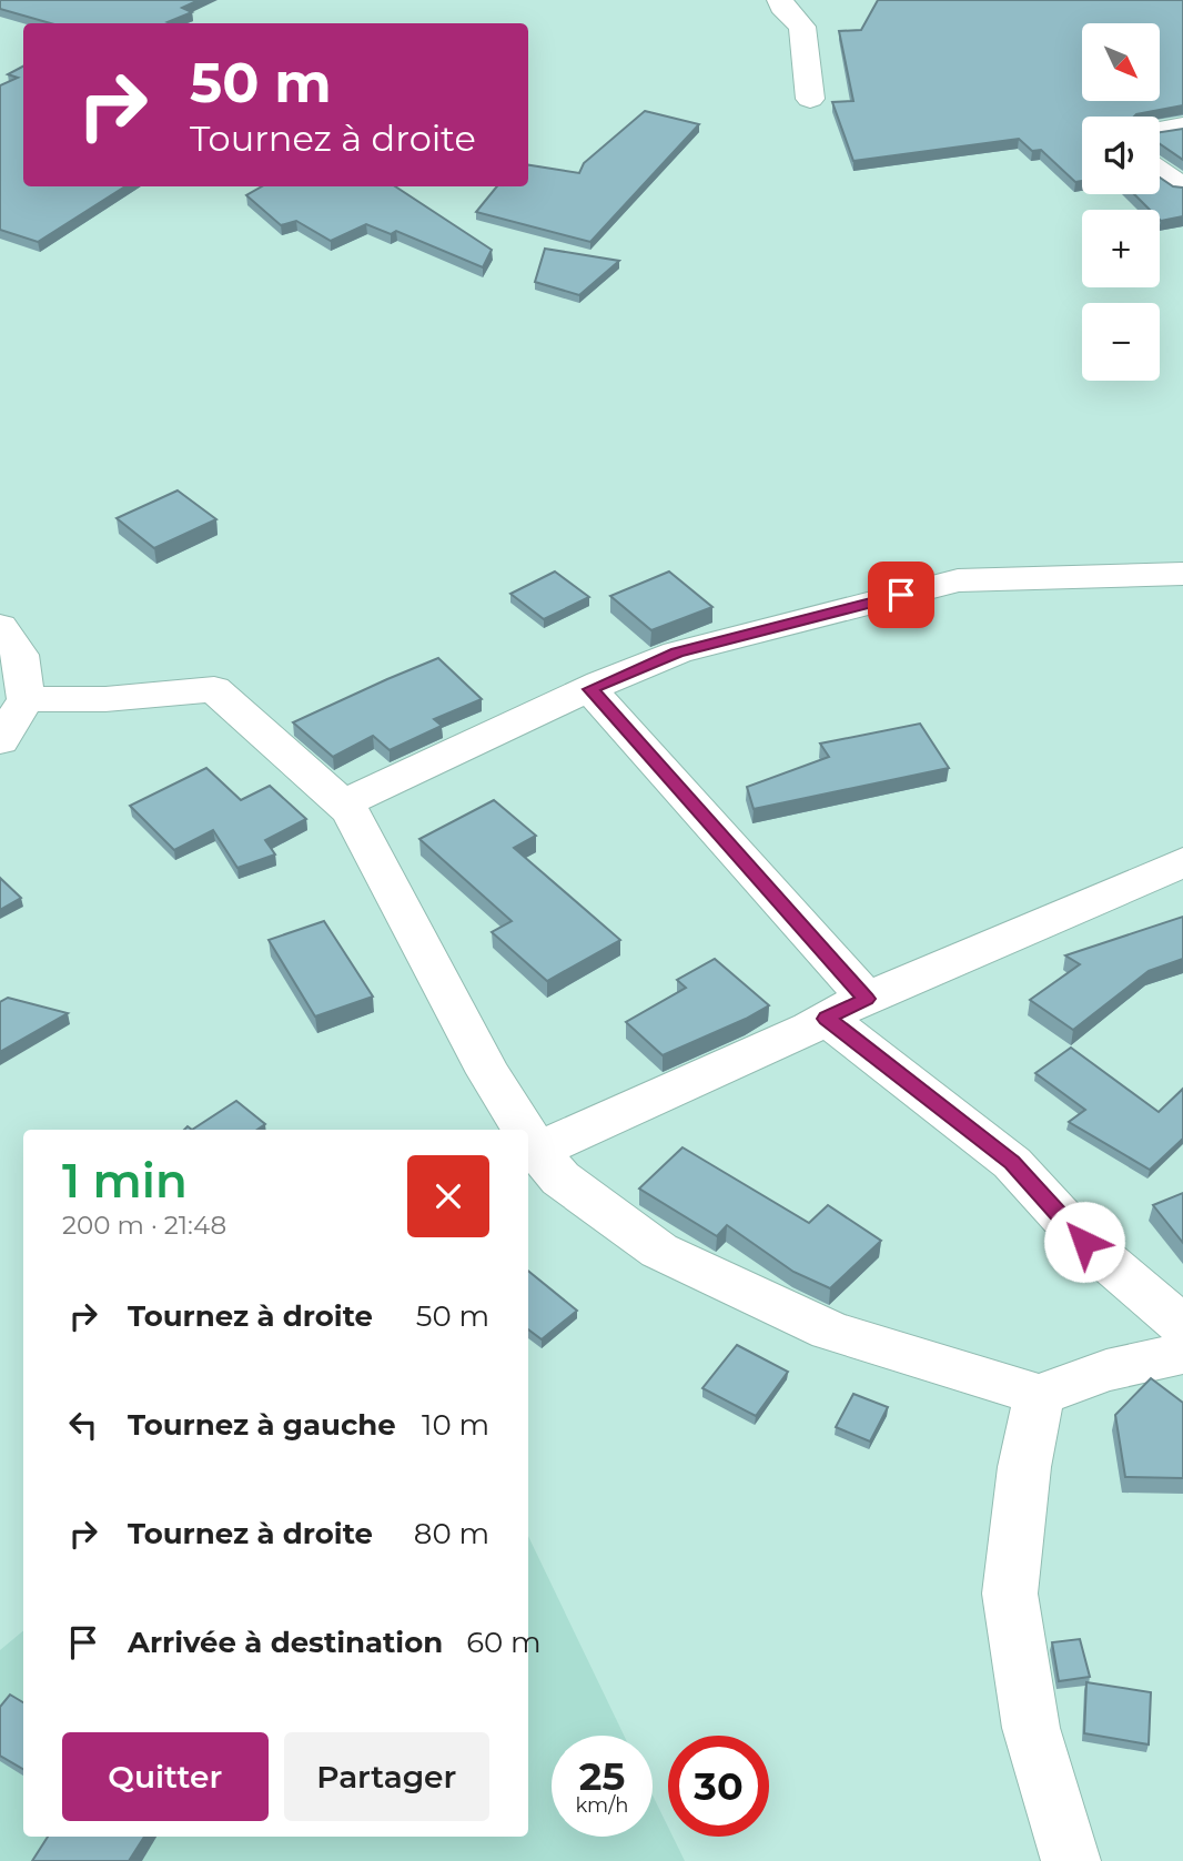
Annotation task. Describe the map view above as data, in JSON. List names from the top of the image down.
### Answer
{
  "north": "bottom right",
  "page": {
    "map_buttons": ["+", "−"],
    "turn": ["50 m", "Tournez à droite"],
    "heading": ["1 min", "200 m · 21:48"],
    "list": [
      {
        "name": "Tournez à droite",
        "value": "50 m"
      },
      {
        "name": "Tournez à gauche",
        "value": "10 m"
      },
      {
        "name": "Tournez à droite",
        "value": "80 m"
      },
      {
        "name": "Arrivée à destination",
        "value": "60 m"
      }
    ],
    "buttons": ["Quitter", "Partager"],
    "speed": "25 km/h",
    "limit": "30"
  }
}
